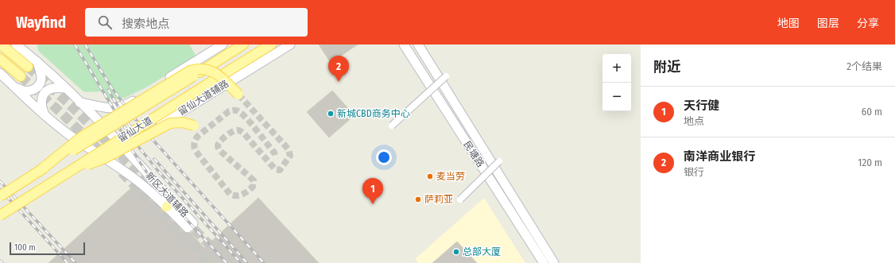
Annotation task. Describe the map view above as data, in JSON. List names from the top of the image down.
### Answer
{
  "streets": {
    "main road": [
      "留仙大道辅路",
      "留仙大道",
      "民塘路",
      "新区大道辅路"
    ]
  },
  "crossings": [
    ["留仙大道辅路", "新区大道辅路"]
  ],
  "places": [
    "新城CBD商务中心",
    "麦当劳",
    "萨莉亚",
    "总部大厦"
  ],
  "scale_bar": "100 m",
  "page": {
    "header": "Wayfind",
    "search": "搜索地点",
    "nav": ["地图", "图层", "分享"],
    "heading": ["附近", "2个结果"],
    "map_buttons": ["+", "−"],
    "pins": ["2", "1"],
    "list": [
      {
        "mark": "1",
        "name": "天行健",
        "note": "地点",
        "value": "60 m"
      },
      {
        "mark": "2",
        "name": "南洋商业银行",
        "note": "银行",
        "value": "120 m"
      }
    ],
    "scale": "100 m"
  }
}
